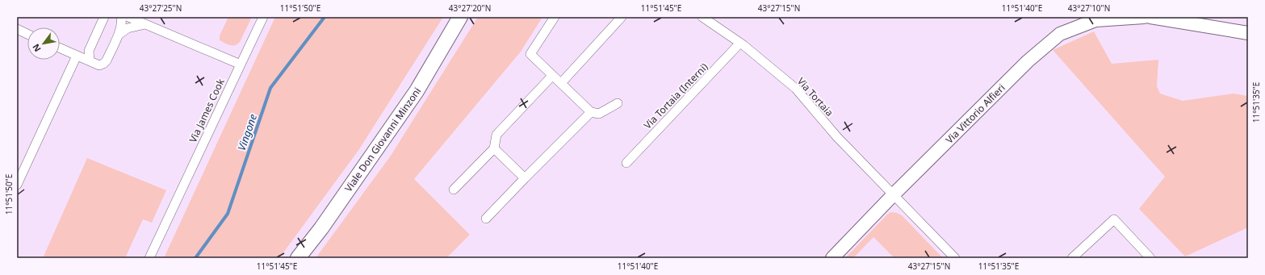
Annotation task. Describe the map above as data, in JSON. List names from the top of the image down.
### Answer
{
  "streets": {
    "main road": ["Viale Don Giovanni Minzoni"],
    "street": [
      "Via Tortaia (Interni)",
      "Via Tortaia",
      "Via James Cook",
      "Via Vittorio Alfieri"
    ]
  },
  "crossings": [
    ["Via Tortaia (Interni)", "Via Tortaia"],
    ["Via Tortaia", "Via Vittorio Alfieri"]
  ],
  "water": ["Vingone"],
  "north": "bottom left",
  "coordinates": [
    "43°27'25\"N",
    "11°51'50\"E",
    "43°27'20\"N",
    "11°51'45\"E",
    "43°27'15\"N",
    "11°51'40\"E",
    "43°27'10\"N",
    "11°51'35\"E"
  ]
}
